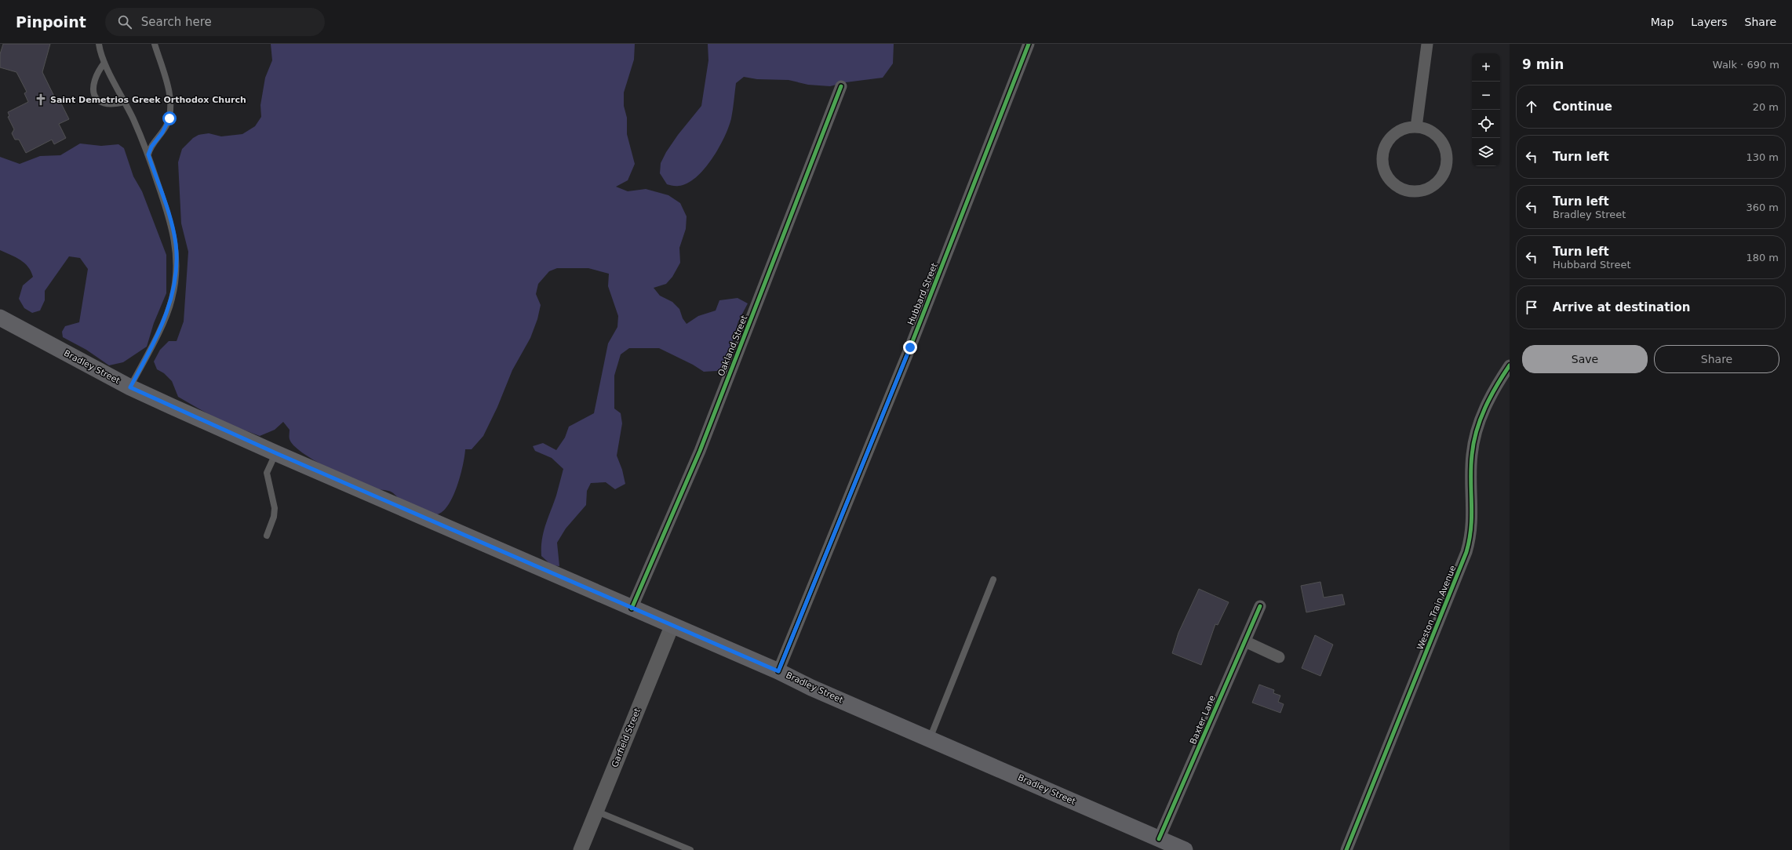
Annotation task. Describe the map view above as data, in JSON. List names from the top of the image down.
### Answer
{
  "streets": {
    "main road": ["Bradley Street"],
    "street": [
      "Hubbard Street",
      "Oakland Street",
      "Weston Train Avenue",
      "Baxter Lane",
      "Garfield Street"
    ]
  },
  "crossings": [
    ["Hubbard Street", "Bradley Street"],
    ["Oakland Street", "Bradley Street"],
    ["Bradley Street", "Baxter Lane"],
    ["Bradley Street", "Garfield Street"]
  ],
  "places": {
    "church": ["Saint Demetrios Greek Orthodox Church"]
  },
  "page": {
    "header": "Pinpoint",
    "search": "Search here",
    "nav": ["Map", "Layers", "Share"],
    "heading": ["9 min", "Walk · 690 m"],
    "map_buttons": ["+", "−"],
    "list": [
      ["Continue", "20 m"],
      ["Turn left", "130 m"],
      ["Turn left", "Bradley Street", "360 m"],
      ["Turn left", "Hubbard Street", "180 m"],
      "Arrive at destination"
    ],
    "buttons": ["Save", "Share"]
  }
}
